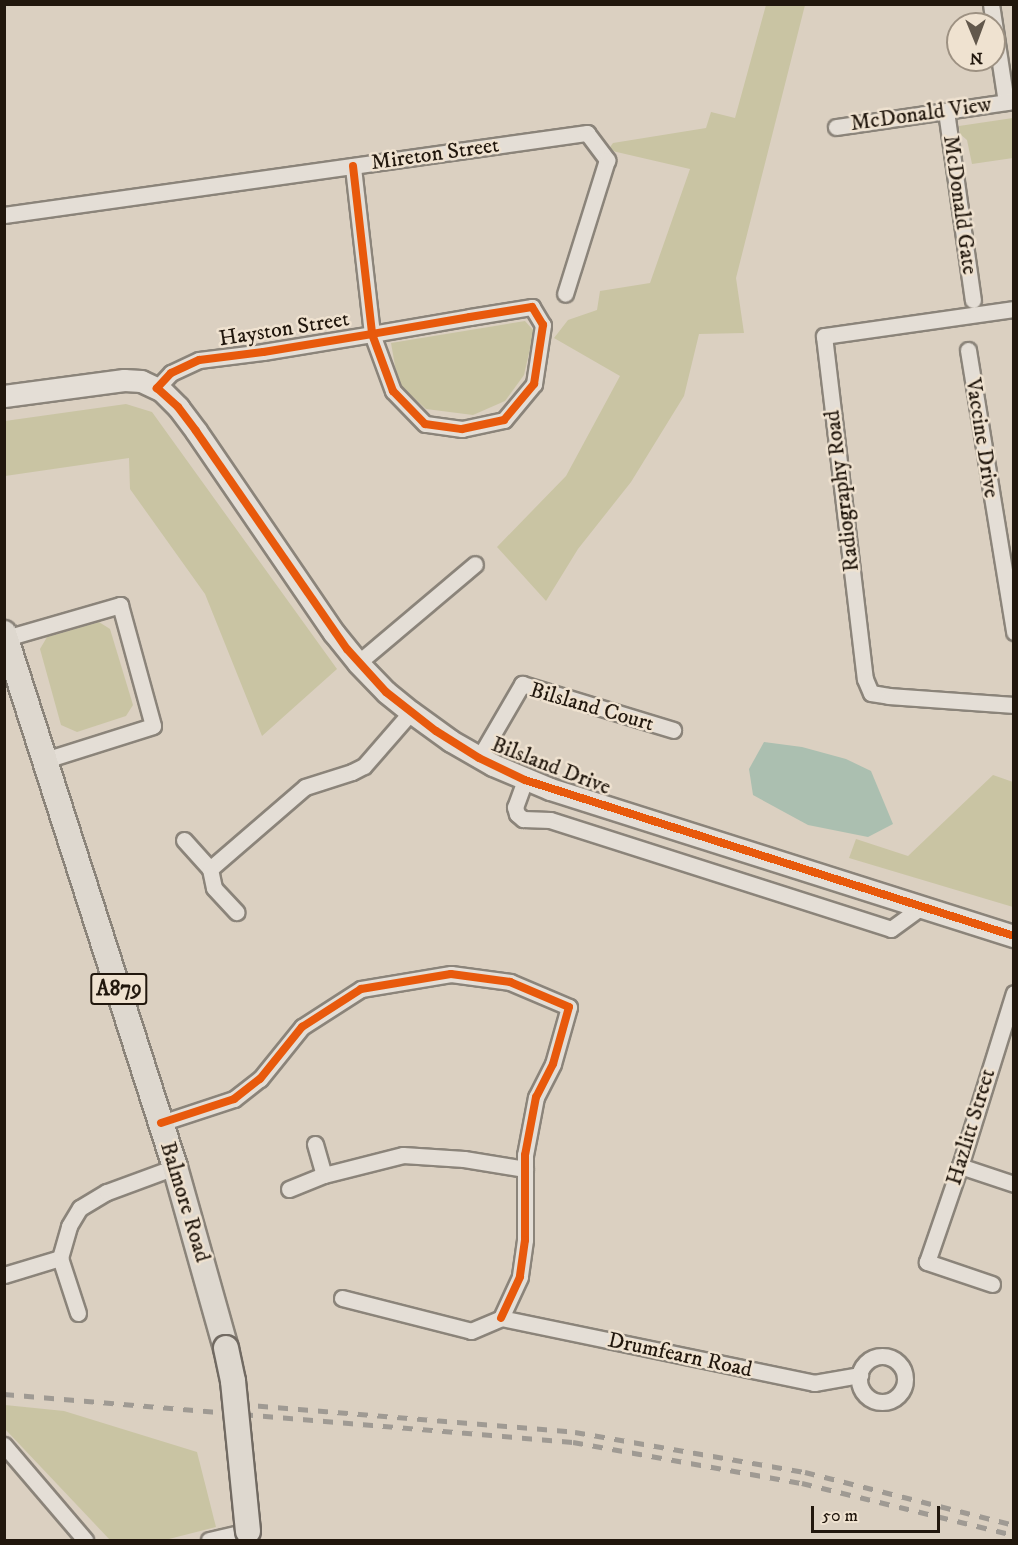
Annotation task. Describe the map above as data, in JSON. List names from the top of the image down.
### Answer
{
  "streets": {
    "main road": ["Bilsland Drive", "A879", "Balmore Road"],
    "street": [
      "McDonald View",
      "Mireton Street",
      "McDonald Gate",
      "Hayston Street",
      "Vaccine Drive",
      "Radiography Road",
      "Bilsland Court",
      "Hazlitt Street",
      "Drumfearn Road"
    ]
  },
  "crossings": [
    ["McDonald View", "McDonald Gate"],
    ["Hayston Street", "Bilsland Drive"],
    ["Bilsland Court", "Bilsland Drive"]
  ],
  "scale_bar": "50 m",
  "north": "bottom"
}
